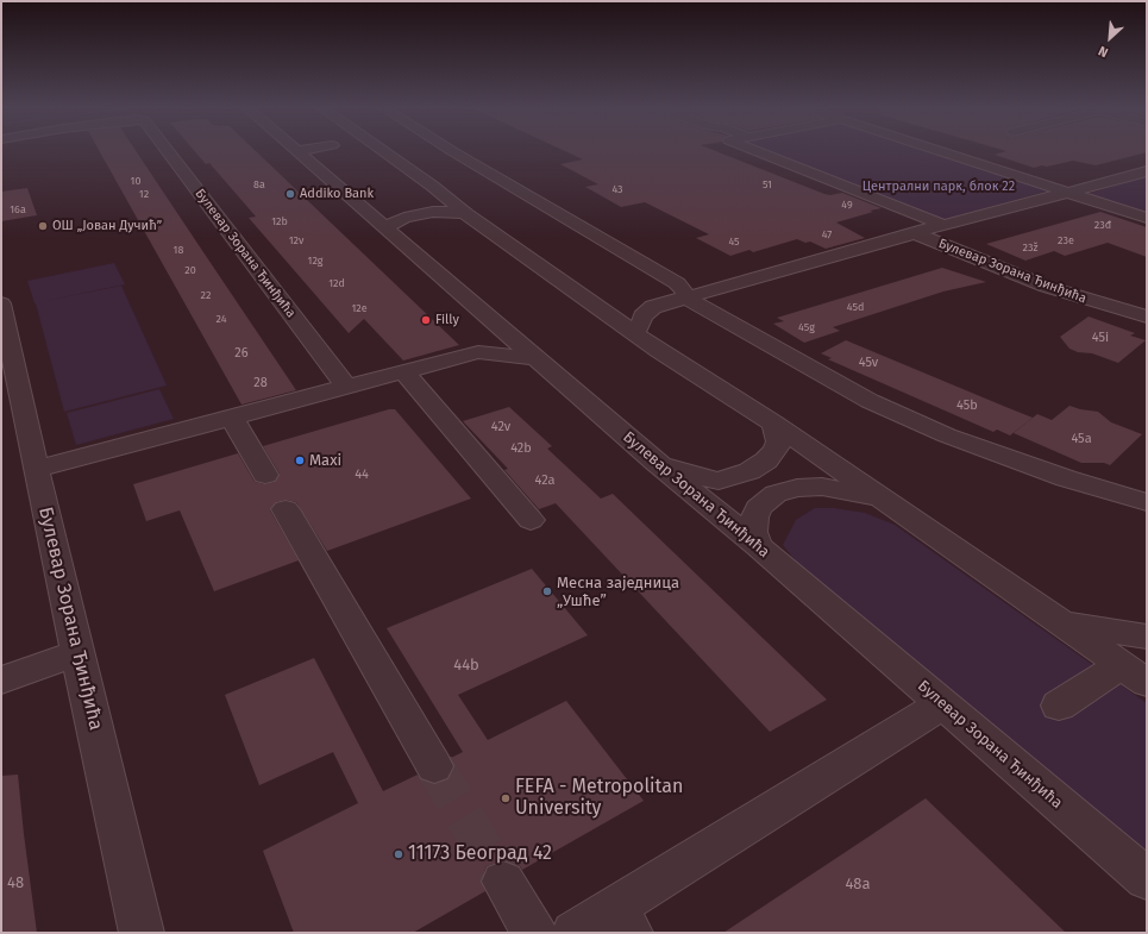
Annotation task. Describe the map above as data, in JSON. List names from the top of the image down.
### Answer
{
  "streets": {
    "street": ["Булевар Зорана Ђинђића"]
  },
  "parks": ["Централни парк, блок 22"],
  "places": [
    "Addiko Bank",
    "ОШ „Јован Дучић”",
    "Filly",
    "Maxi",
    "Месна заједница „Ушће”",
    "FEFA - Metropolitan University",
    "11173 Београд 42"
  ],
  "house_numbers": [
    "10",
    "8a",
    "51",
    "43",
    "12",
    "49",
    "16a",
    "12b",
    "23đ",
    "47",
    "12v",
    "23e",
    "45",
    "23ž",
    "18",
    "12g",
    "20",
    "12d",
    "22",
    "45d",
    "12e",
    "24",
    "45g",
    "45i",
    "26",
    "45v",
    "28",
    "45b",
    "42v",
    "45a",
    "42b",
    "44",
    "42a",
    "44b",
    "48",
    "48a"
  ],
  "north": "bottom left"
}
